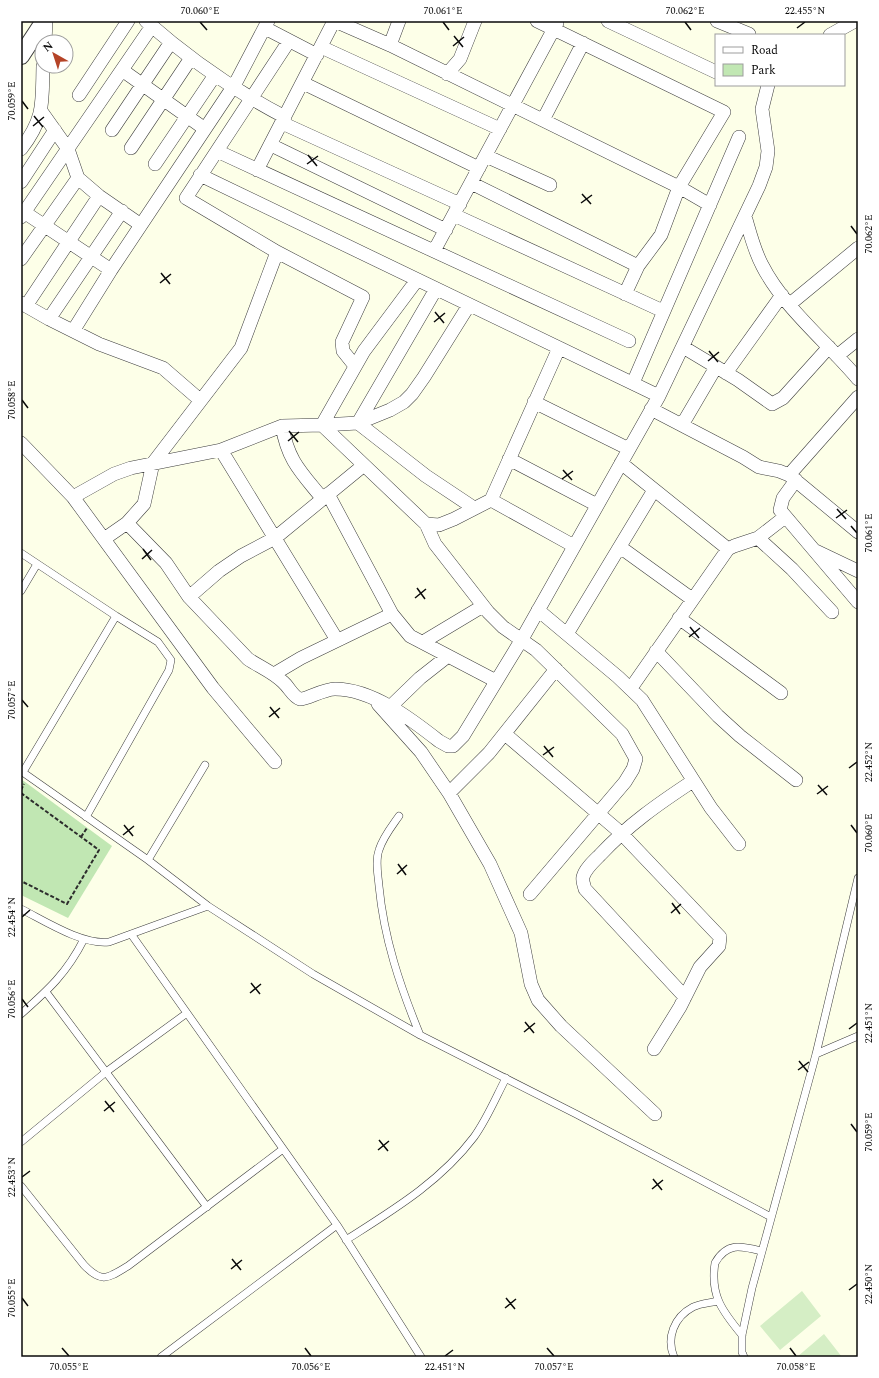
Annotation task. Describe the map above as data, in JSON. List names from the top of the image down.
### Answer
{
  "legend": ["Road", "Park"],
  "north": "top left",
  "coordinates": [
    "70.060°E",
    "70.061°E",
    "70.062°E",
    "22.455°N",
    "70.059°E",
    "70.058°E",
    "70.057°E",
    "22.452°N",
    "22.454°N",
    "70.056°E",
    "22.451°N",
    "22.453°N",
    "22.450°N",
    "70.055°E"
  ]
}
